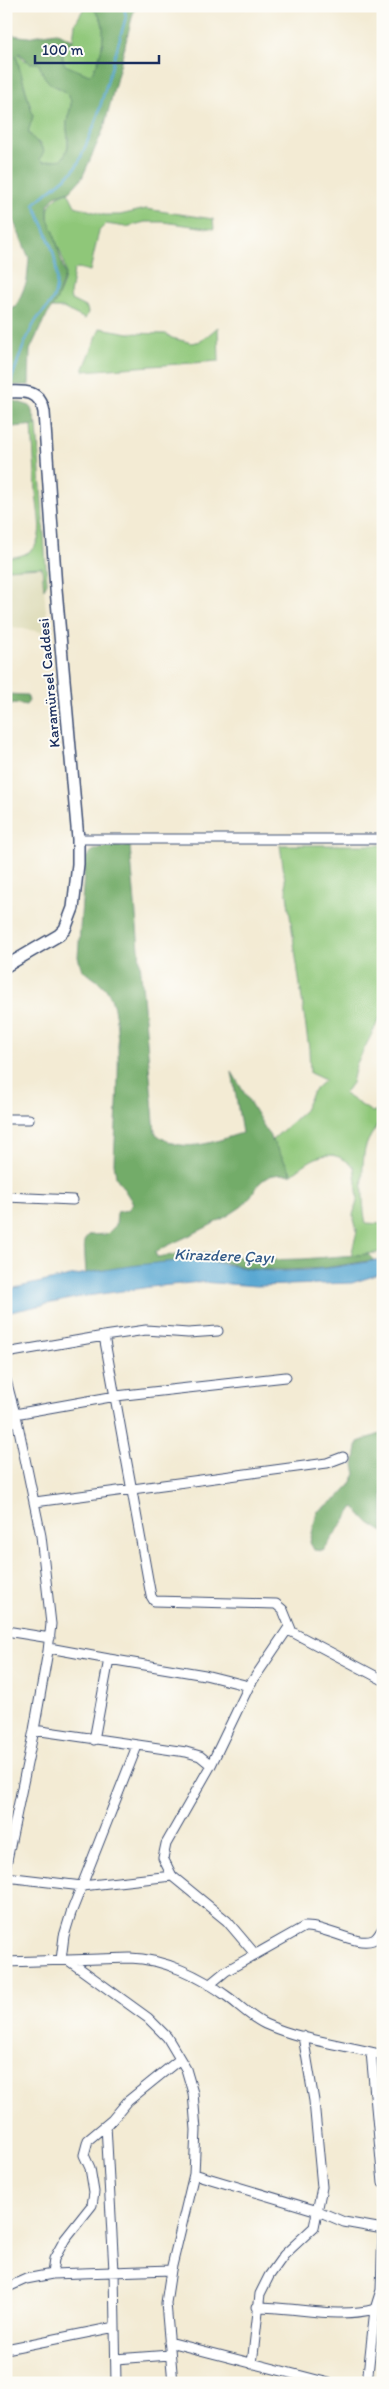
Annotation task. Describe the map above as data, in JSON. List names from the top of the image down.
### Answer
{
  "streets": {
    "main road": ["Karamürsel Caddesi"]
  },
  "water": ["Kirazdere Çayı"],
  "scale_bar": "100 m"
}
